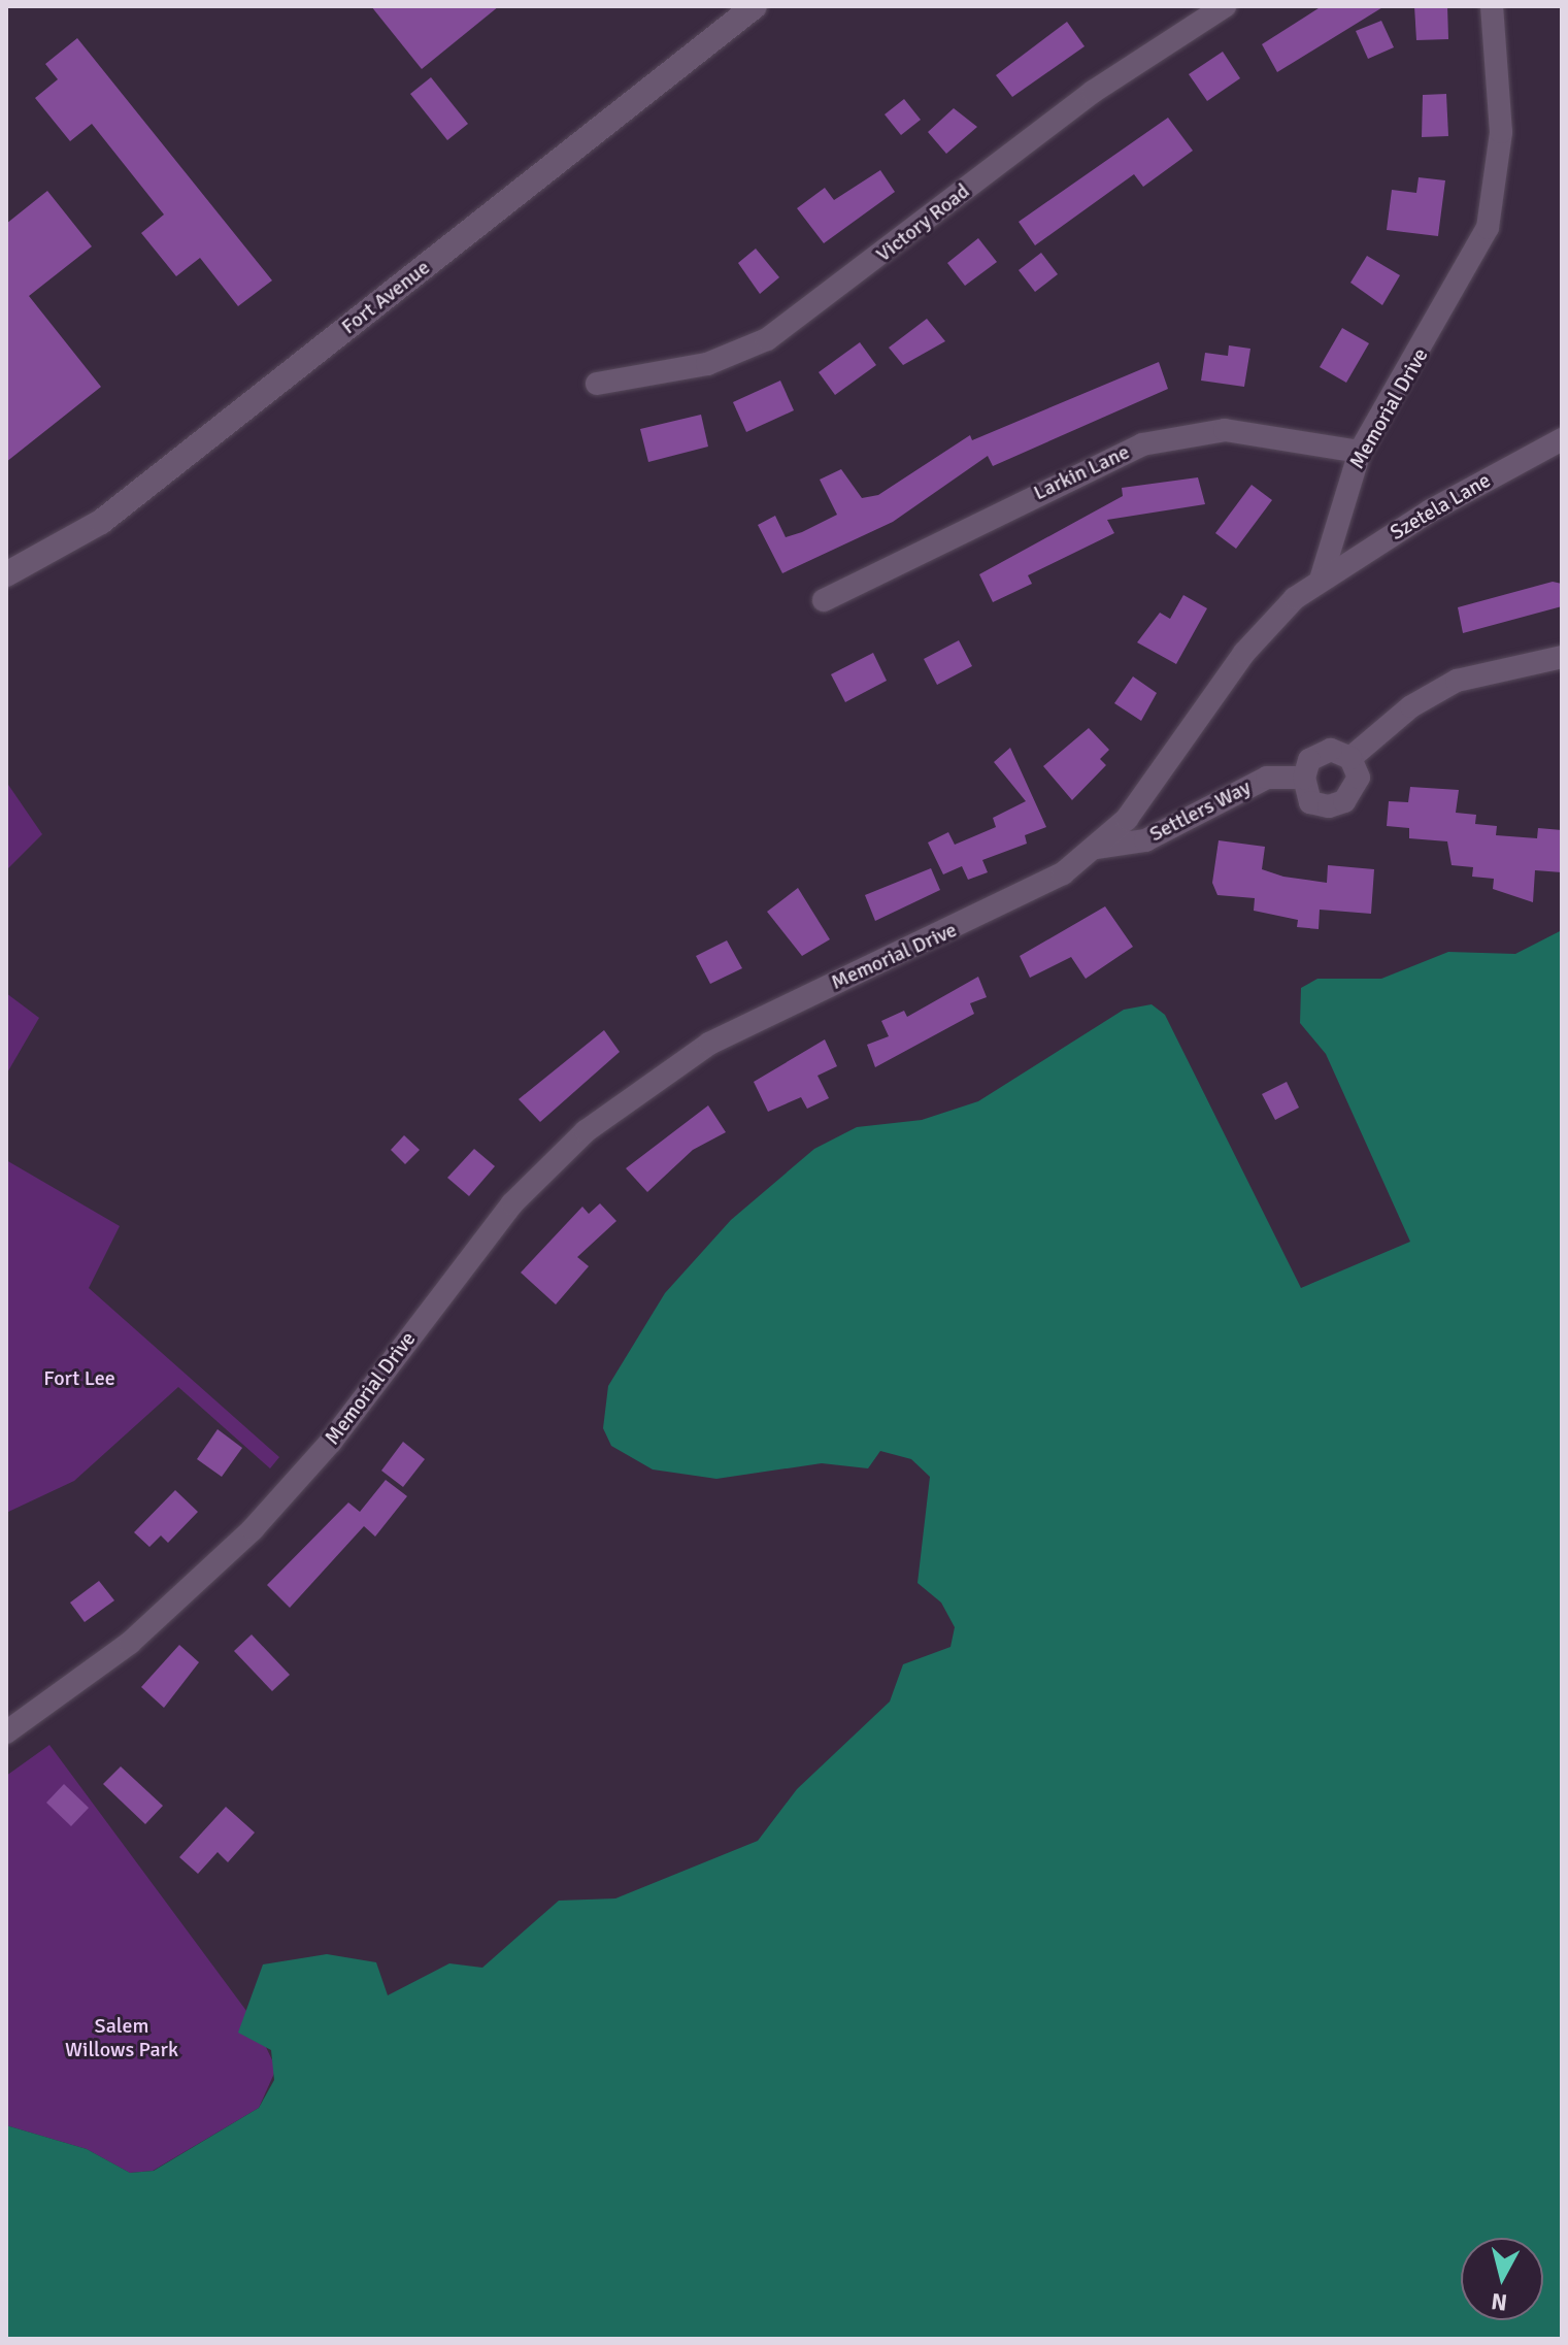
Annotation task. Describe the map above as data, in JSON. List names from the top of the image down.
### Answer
{
  "streets": {
    "street": [
      "Victory Road",
      "Fort Avenue",
      "Memorial Drive",
      "Larkin Lane",
      "Szetela Lane",
      "Settlers Way"
    ]
  },
  "crossings": [
    ["Memorial Drive", "Larkin Lane"],
    ["Memorial Drive", "Szetela Lane"],
    ["Memorial Drive", "Settlers Way"]
  ],
  "parks": ["Fort Lee", "Salem Willows Park"],
  "north": "bottom"
}
